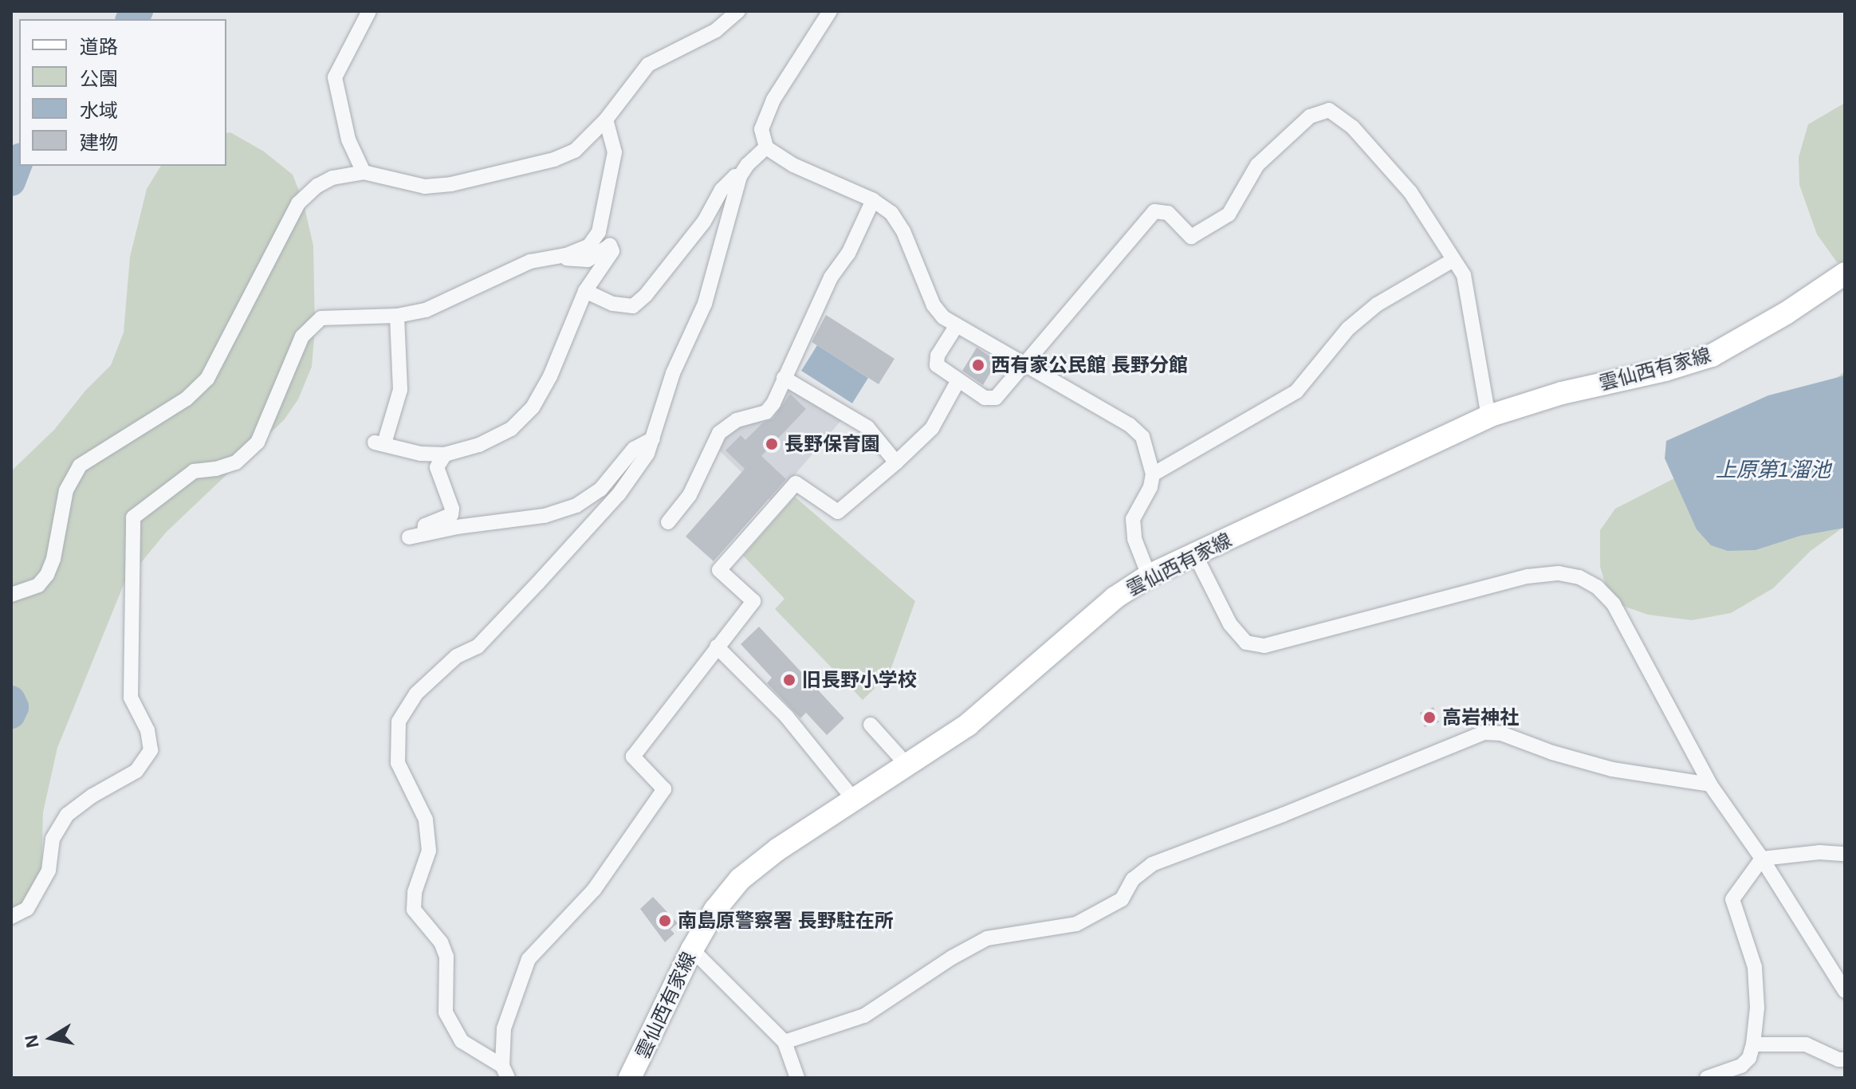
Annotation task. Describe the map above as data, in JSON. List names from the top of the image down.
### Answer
{
  "streets": {
    "main road": ["雲仙西有家線"]
  },
  "water": ["上原第1溜池"],
  "places": [
    "西有家公民館 長野分館",
    "長野保育園",
    "旧長野小学校",
    "高岩神社",
    "南島原警察署 長野駐在所"
  ],
  "legend": [
    "道路",
    "公園",
    "水域",
    "建物"
  ],
  "north": "left"
}
